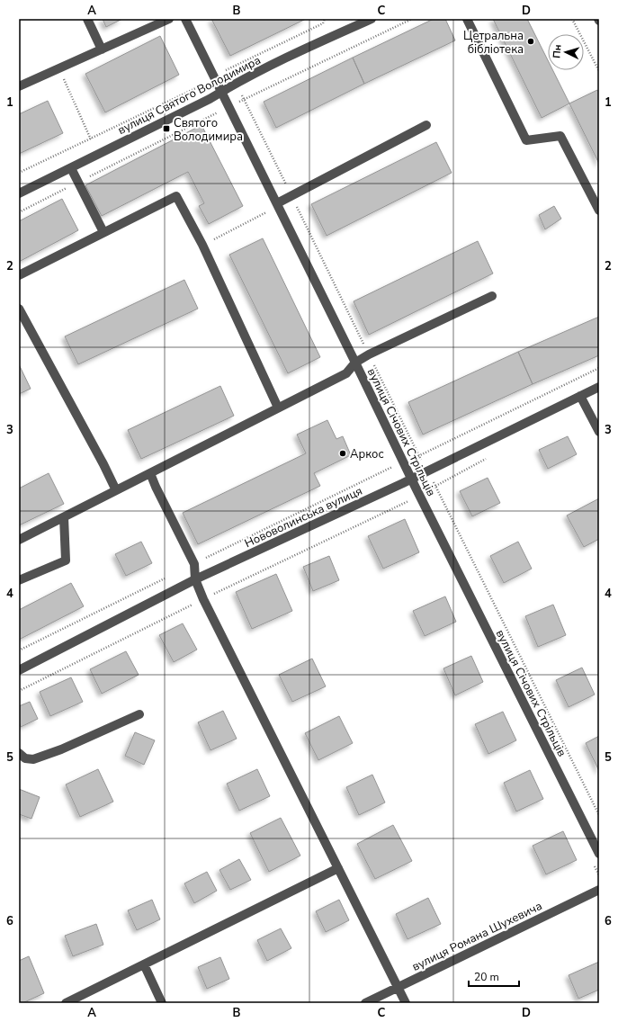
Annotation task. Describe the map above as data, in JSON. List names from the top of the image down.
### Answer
{
  "streets": {
    "street": [
      "вулиця Святого Володимира",
      "вулиця Січових Стрільців",
      "Нововолинська вулиця",
      "вулиця Романа Шухевича"
    ]
  },
  "crossings": [
    ["вулиця Святого Володимира", "вулиця Січових Стрільців"],
    ["вулиця Січових Стрільців", "Нововолинська вулиця"]
  ],
  "places": {
    "other": ["Цетральна бібліотека", "Аркос"],
    "transit": ["Святого Володимира"]
  },
  "scale_bar": "20 m",
  "north": "left",
  "grid": {
    "columns": [
      "A",
      "B",
      "C",
      "D"
    ],
    "rows": [
      "1",
      "2",
      "3",
      "4",
      "5",
      "6"
    ]
  }
}
